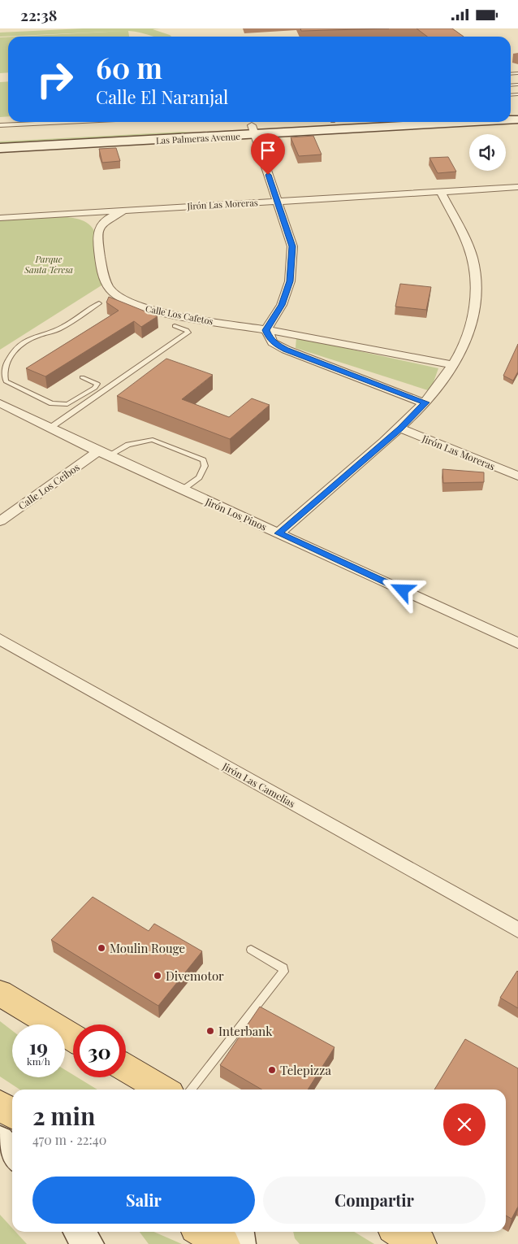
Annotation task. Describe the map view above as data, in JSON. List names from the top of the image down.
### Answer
{
  "streets": {
    "main road": ["Las Palmeras Avenue"],
    "street": [
      "Jirón Las Moreras",
      "Calle Los Cafetos",
      "Calle Los Ceibos",
      "Jirón Los Pinos",
      "Jirón Las Camelias"
    ]
  },
  "crossings": [
    ["Calle Los Ceibos", "Jirón Los Pinos"]
  ],
  "parks": ["Parque Santa Teresa"],
  "places": [
    "Moulin Rouge",
    "Divemotor",
    "Interbank",
    "Telepizza"
  ],
  "page": {
    "status": "22:38",
    "turn": ["60 m", "Calle El Naranjal"],
    "speed": "19 km/h",
    "limit": "30",
    "heading": ["2 min", "470 m · 22:40"],
    "buttons": ["Salir", "Compartir"]
  }
}
